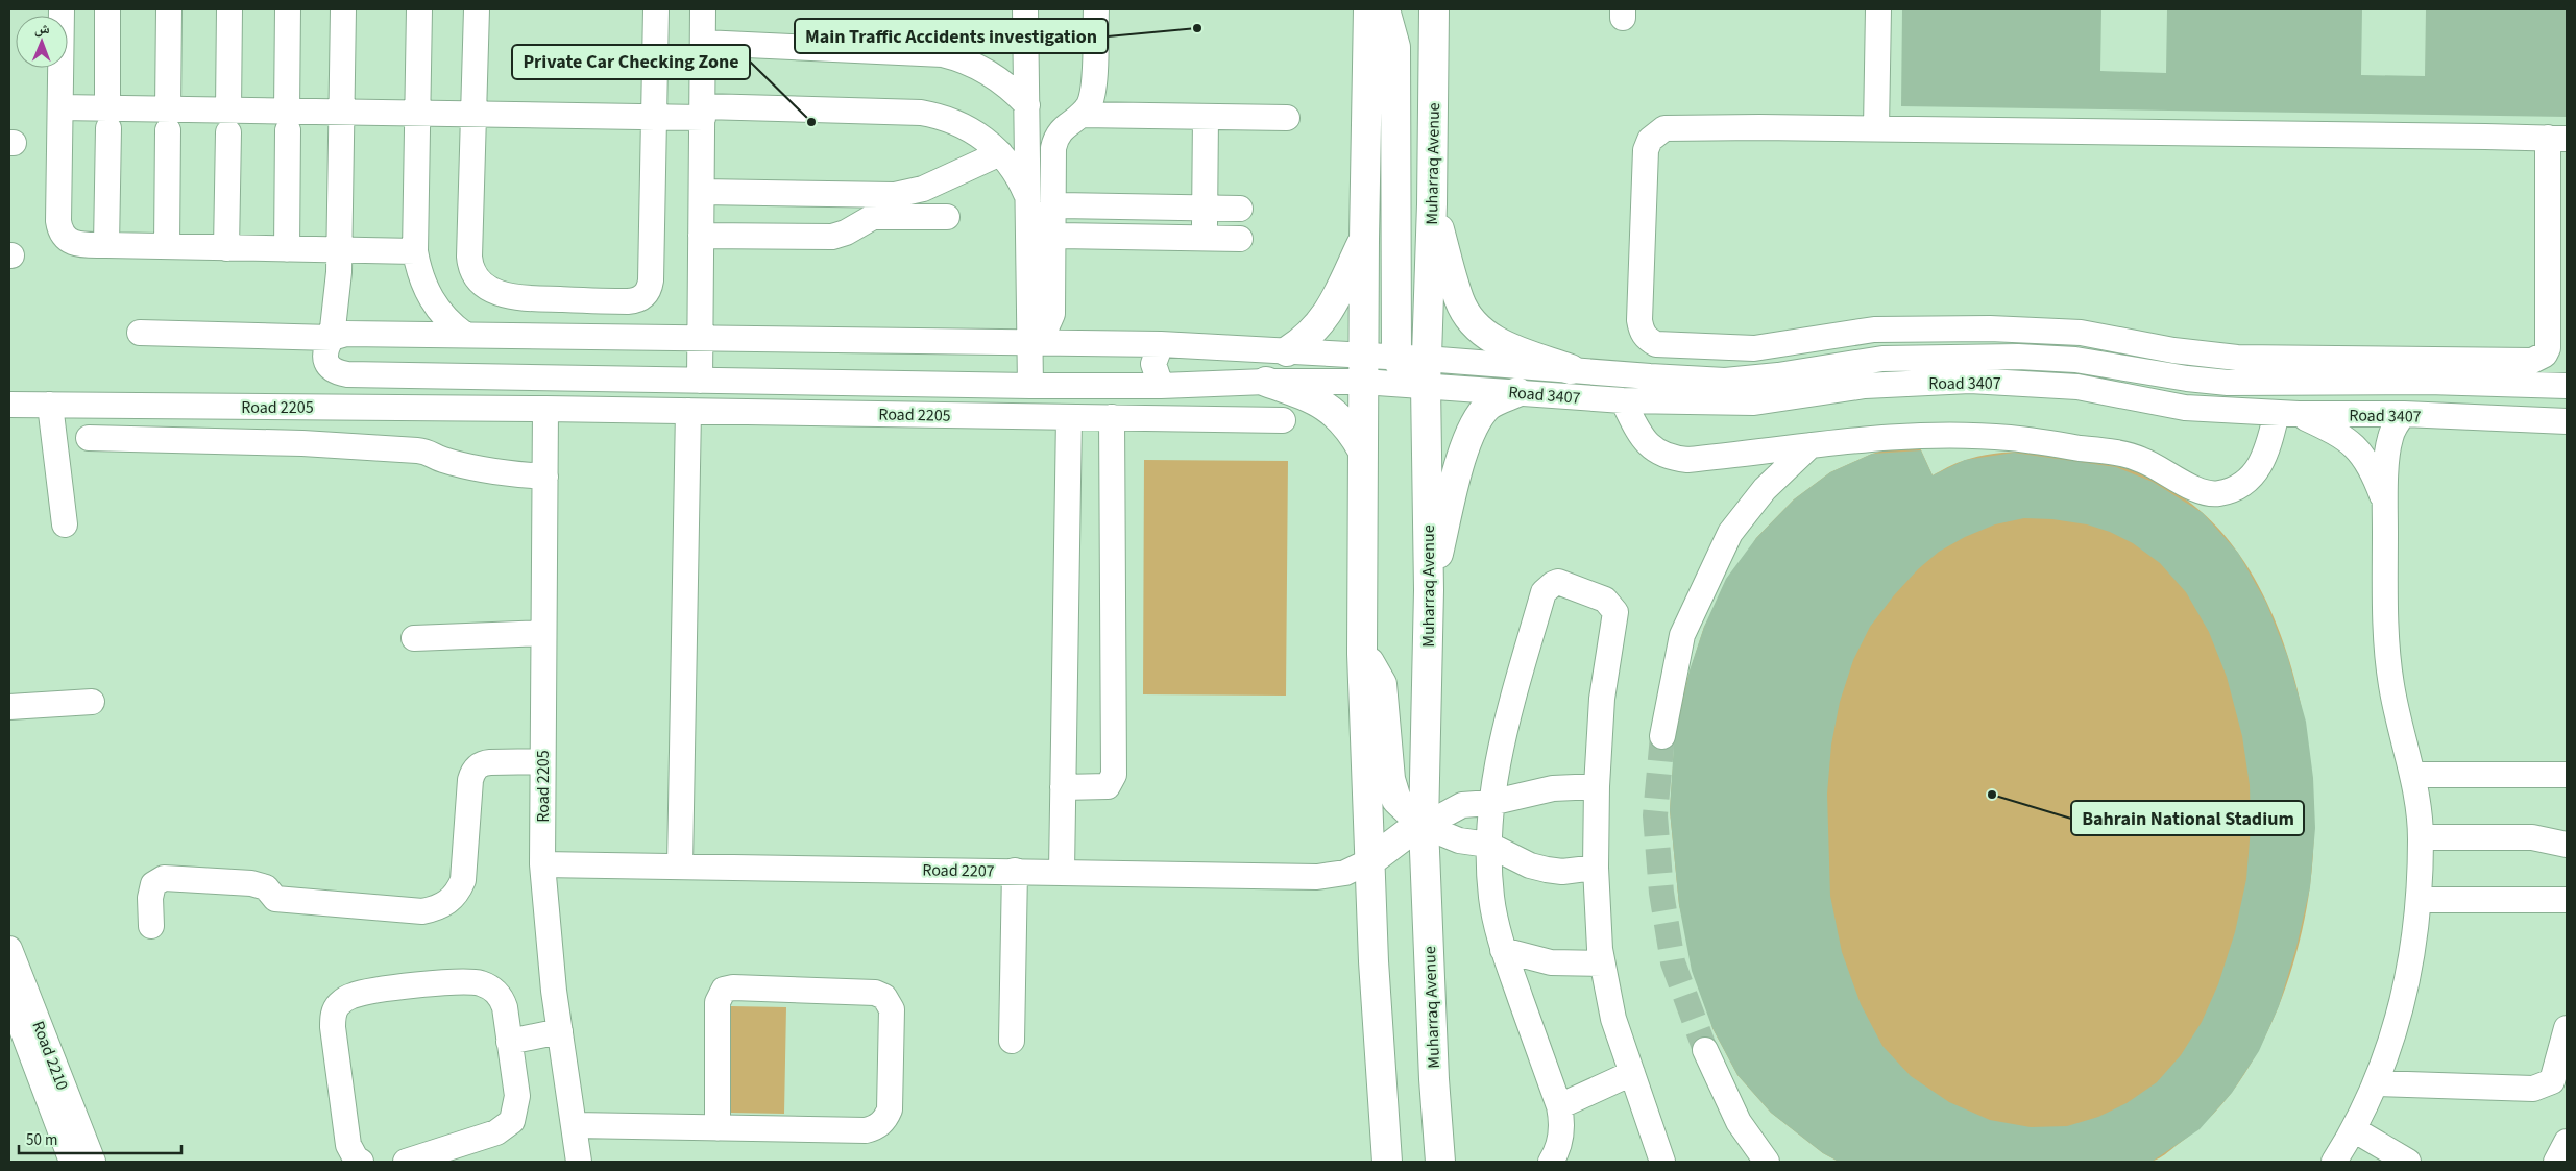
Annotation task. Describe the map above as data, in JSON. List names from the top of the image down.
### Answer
{
  "streets": {
    "main road": ["Muharraq Avenue"],
    "street": [
      "Road 3407",
      "Road 2205",
      "Road 2207",
      "Road 2210"
    ]
  },
  "crossings": [
    ["Muharraq Avenue", "Road 3407"],
    ["Road 2205", "Road 2207"]
  ],
  "places": ["Main Traffic Accidents investigation", "Private Car Checking Zone", "Bahrain National Stadium"],
  "scale_bar": "50 m",
  "north": "top"
}
